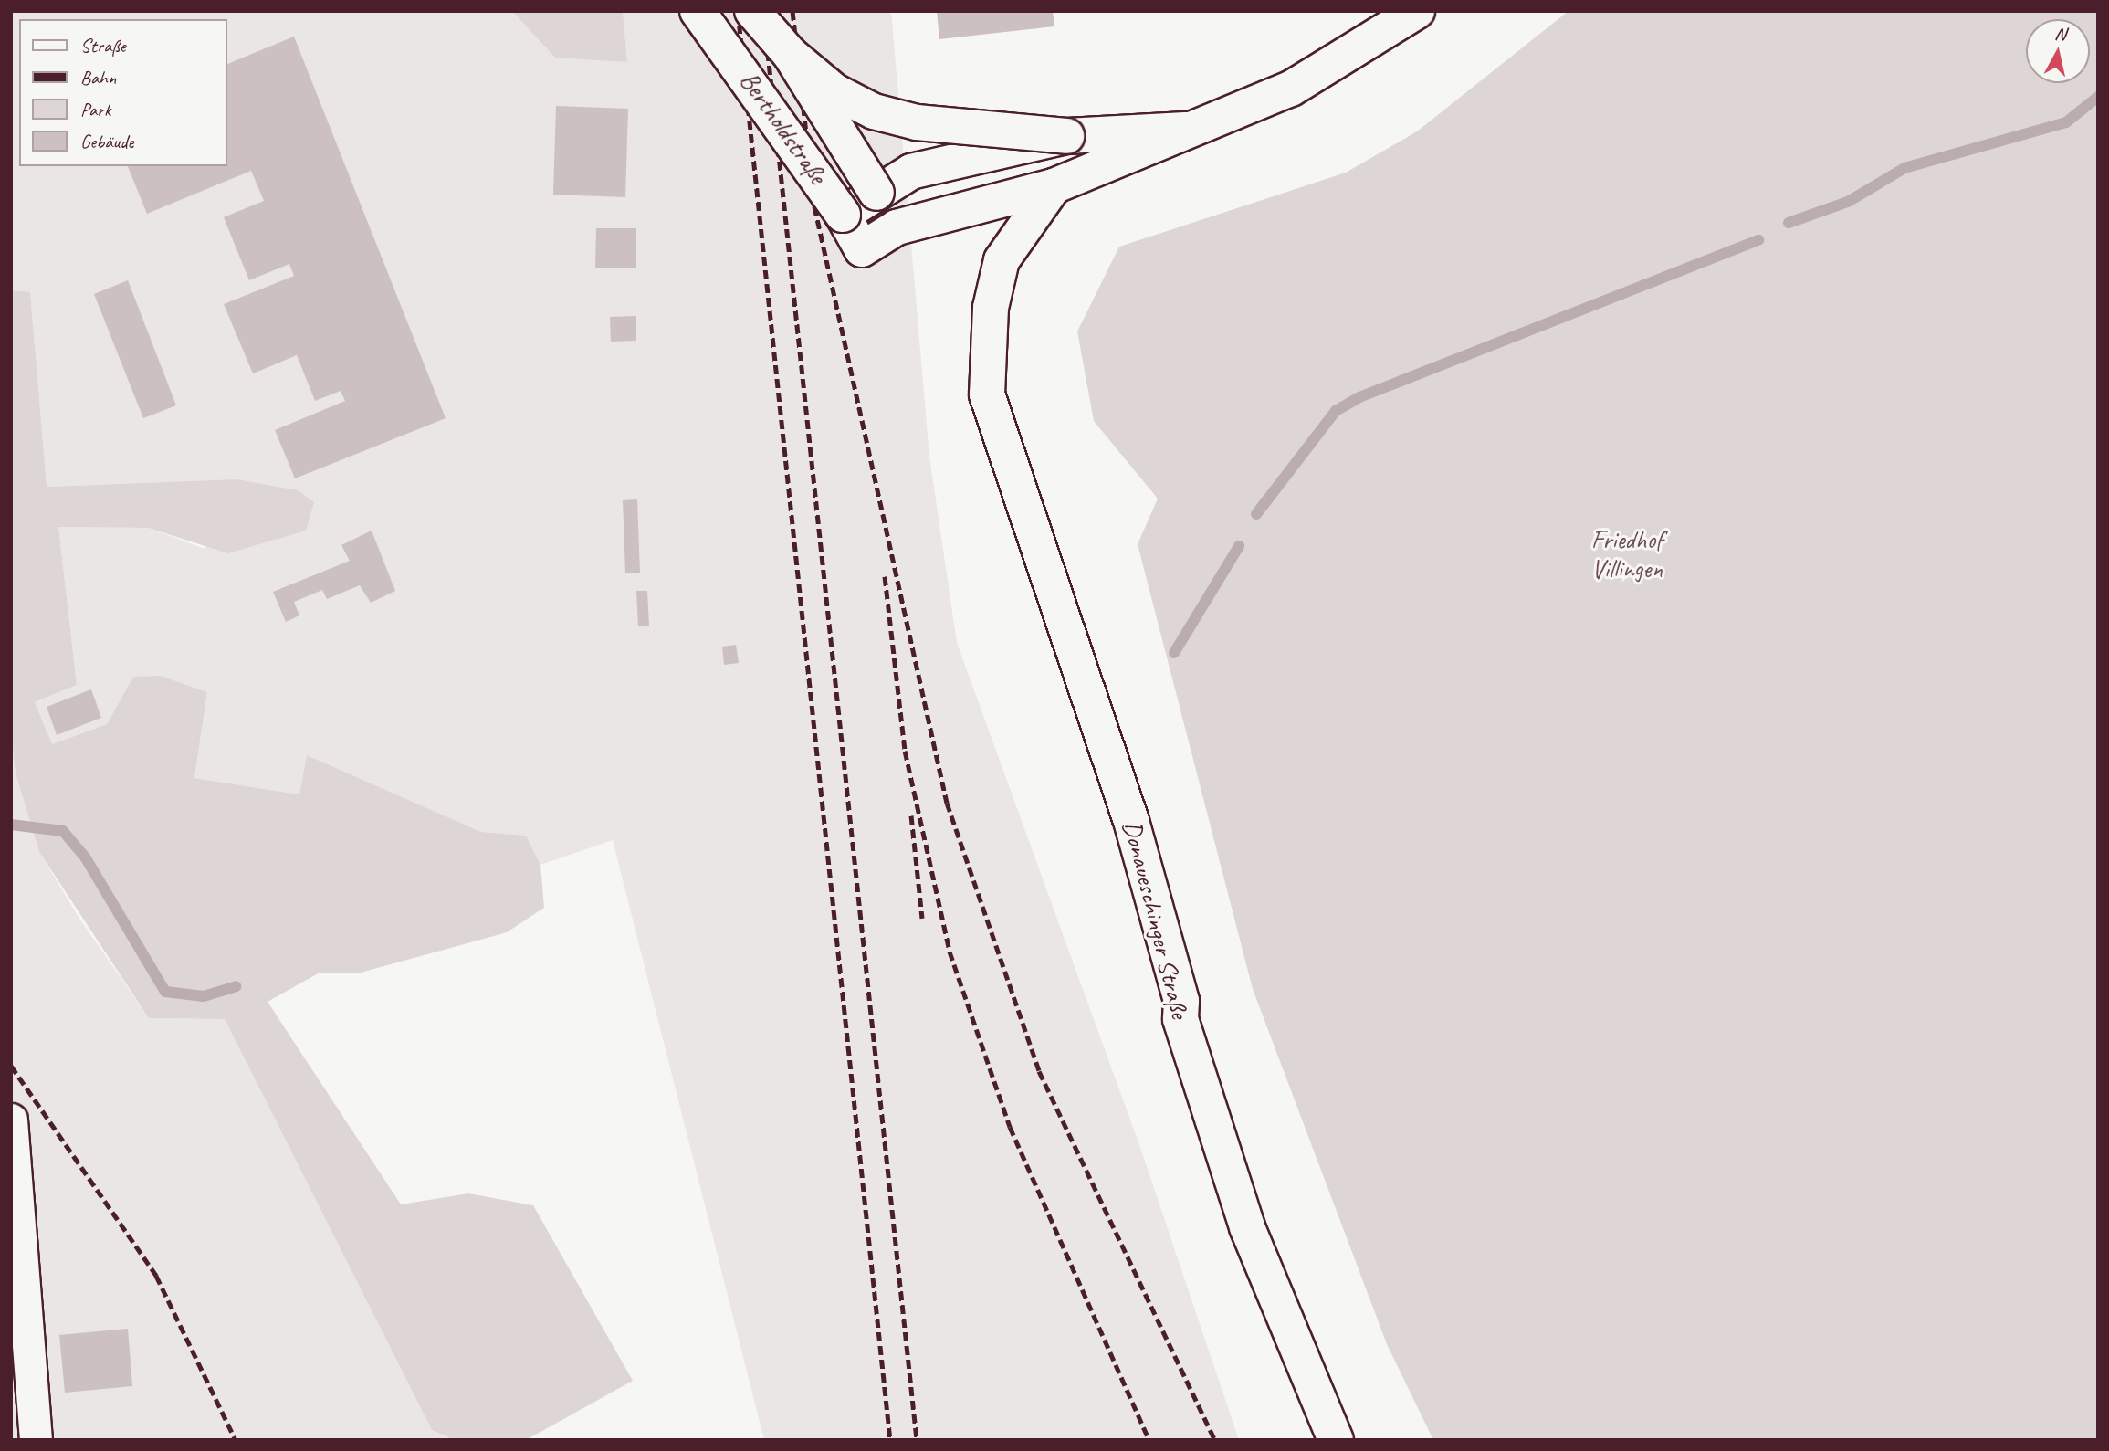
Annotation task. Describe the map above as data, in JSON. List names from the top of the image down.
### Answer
{
  "streets": {
    "main road": ["Bertholdstraße", "Donaueschinger Straße"]
  },
  "crossings": [
    ["Bertholdstraße", "Donaueschinger Straße"]
  ],
  "parks": ["Friedhof Villingen"],
  "legend": [
    "Straße",
    "Bahn",
    "Park",
    "Gebäude"
  ],
  "north": "top"
}
